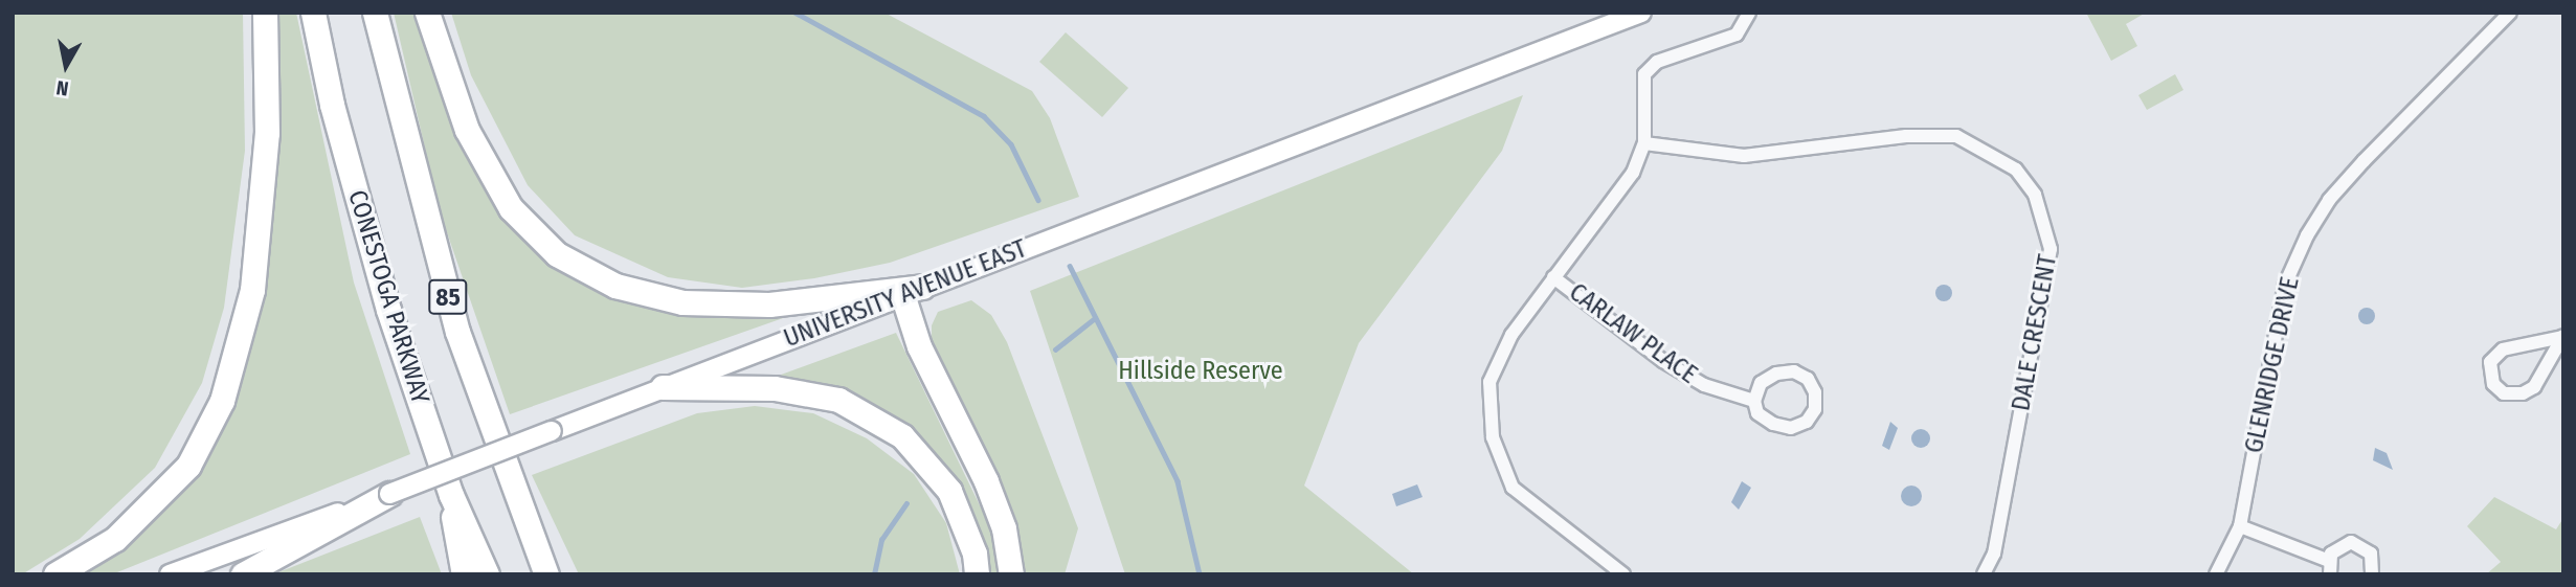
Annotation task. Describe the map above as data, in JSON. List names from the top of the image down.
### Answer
{
  "streets": {
    "highway": ["CONESTOGA PARKWAY", "85"],
    "main road": ["UNIVERSITY AVENUE EAST"],
    "street": ["DALE CRESCENT", "CARLAW PLACE", "GLENRIDGE DRIVE"]
  },
  "parks": ["Hillside Reserve"],
  "north": "bottom"
}
